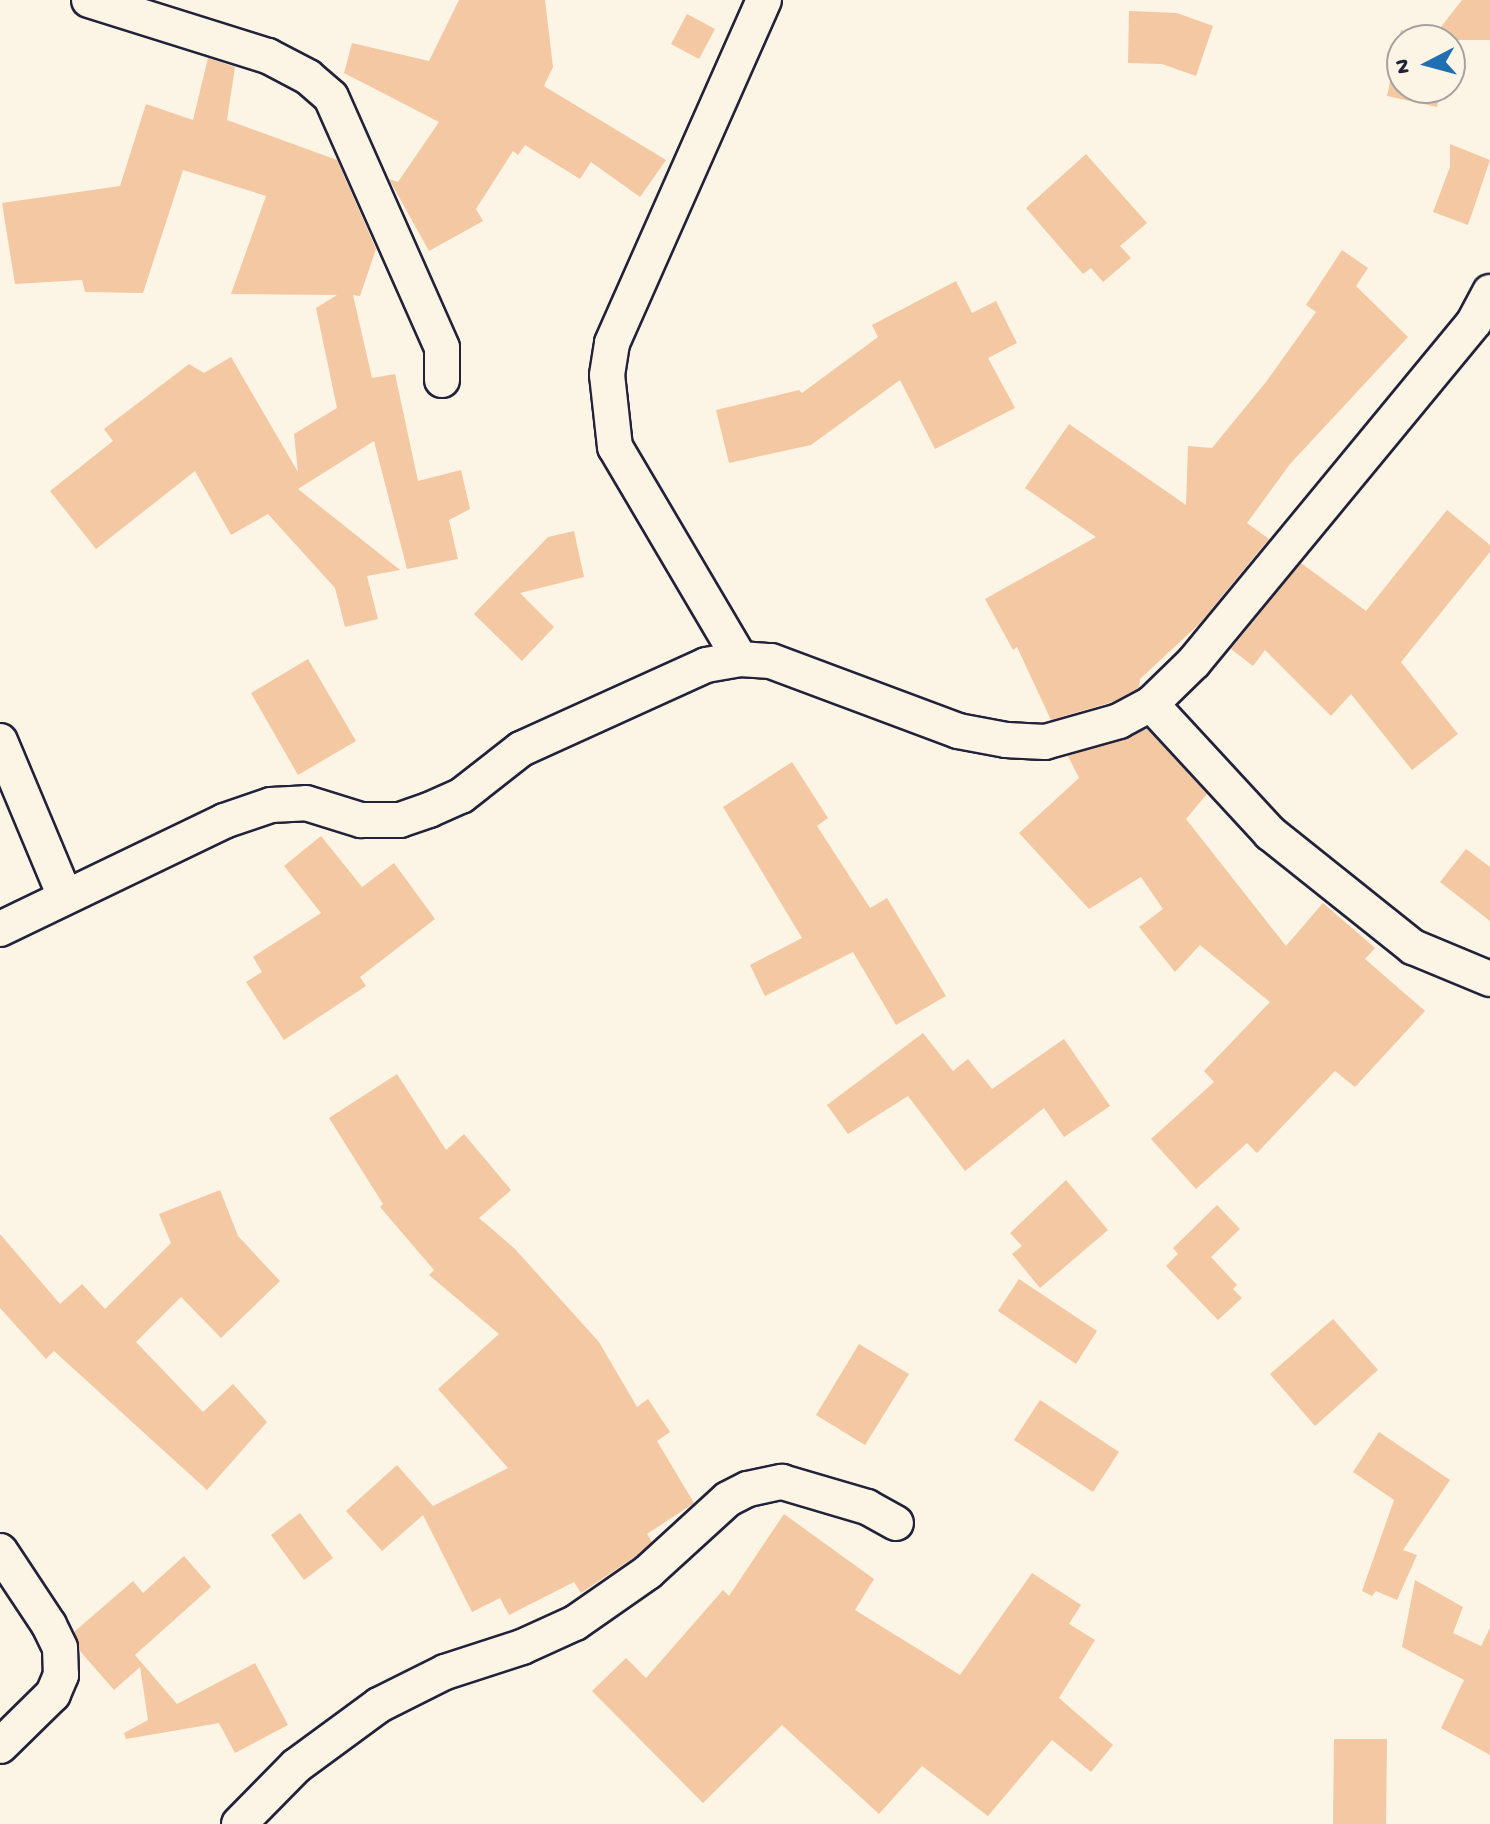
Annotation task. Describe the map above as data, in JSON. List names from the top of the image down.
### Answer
{
  "north": "left"
}
